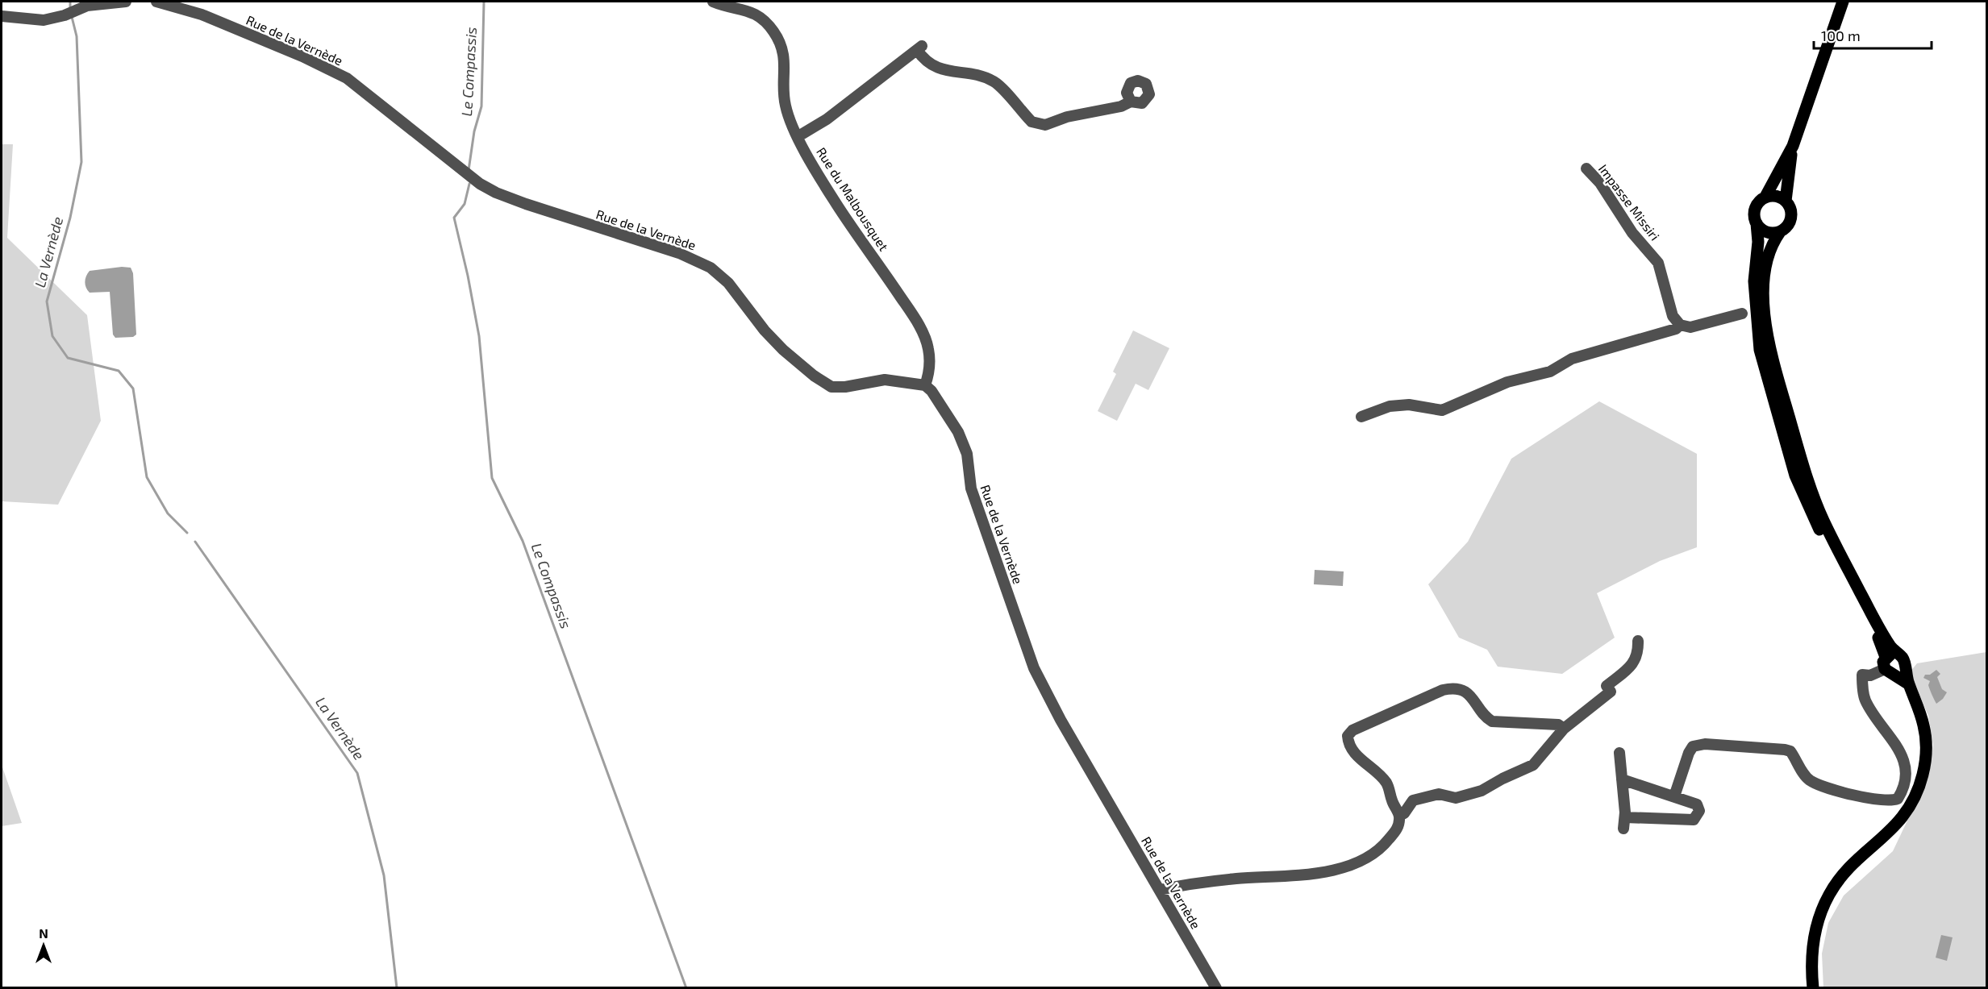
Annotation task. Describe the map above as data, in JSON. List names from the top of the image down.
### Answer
{
  "streets": {
    "street": ["Rue de la Vernède", "Rue du Malbousquet", "Impasse Missiri"]
  },
  "crossings": [
    ["Rue de la Vernède", "Rue du Malbousquet"]
  ],
  "water": ["Le Compassis", "La Vernède"],
  "scale_bar": "100 m",
  "north": "top"
}
